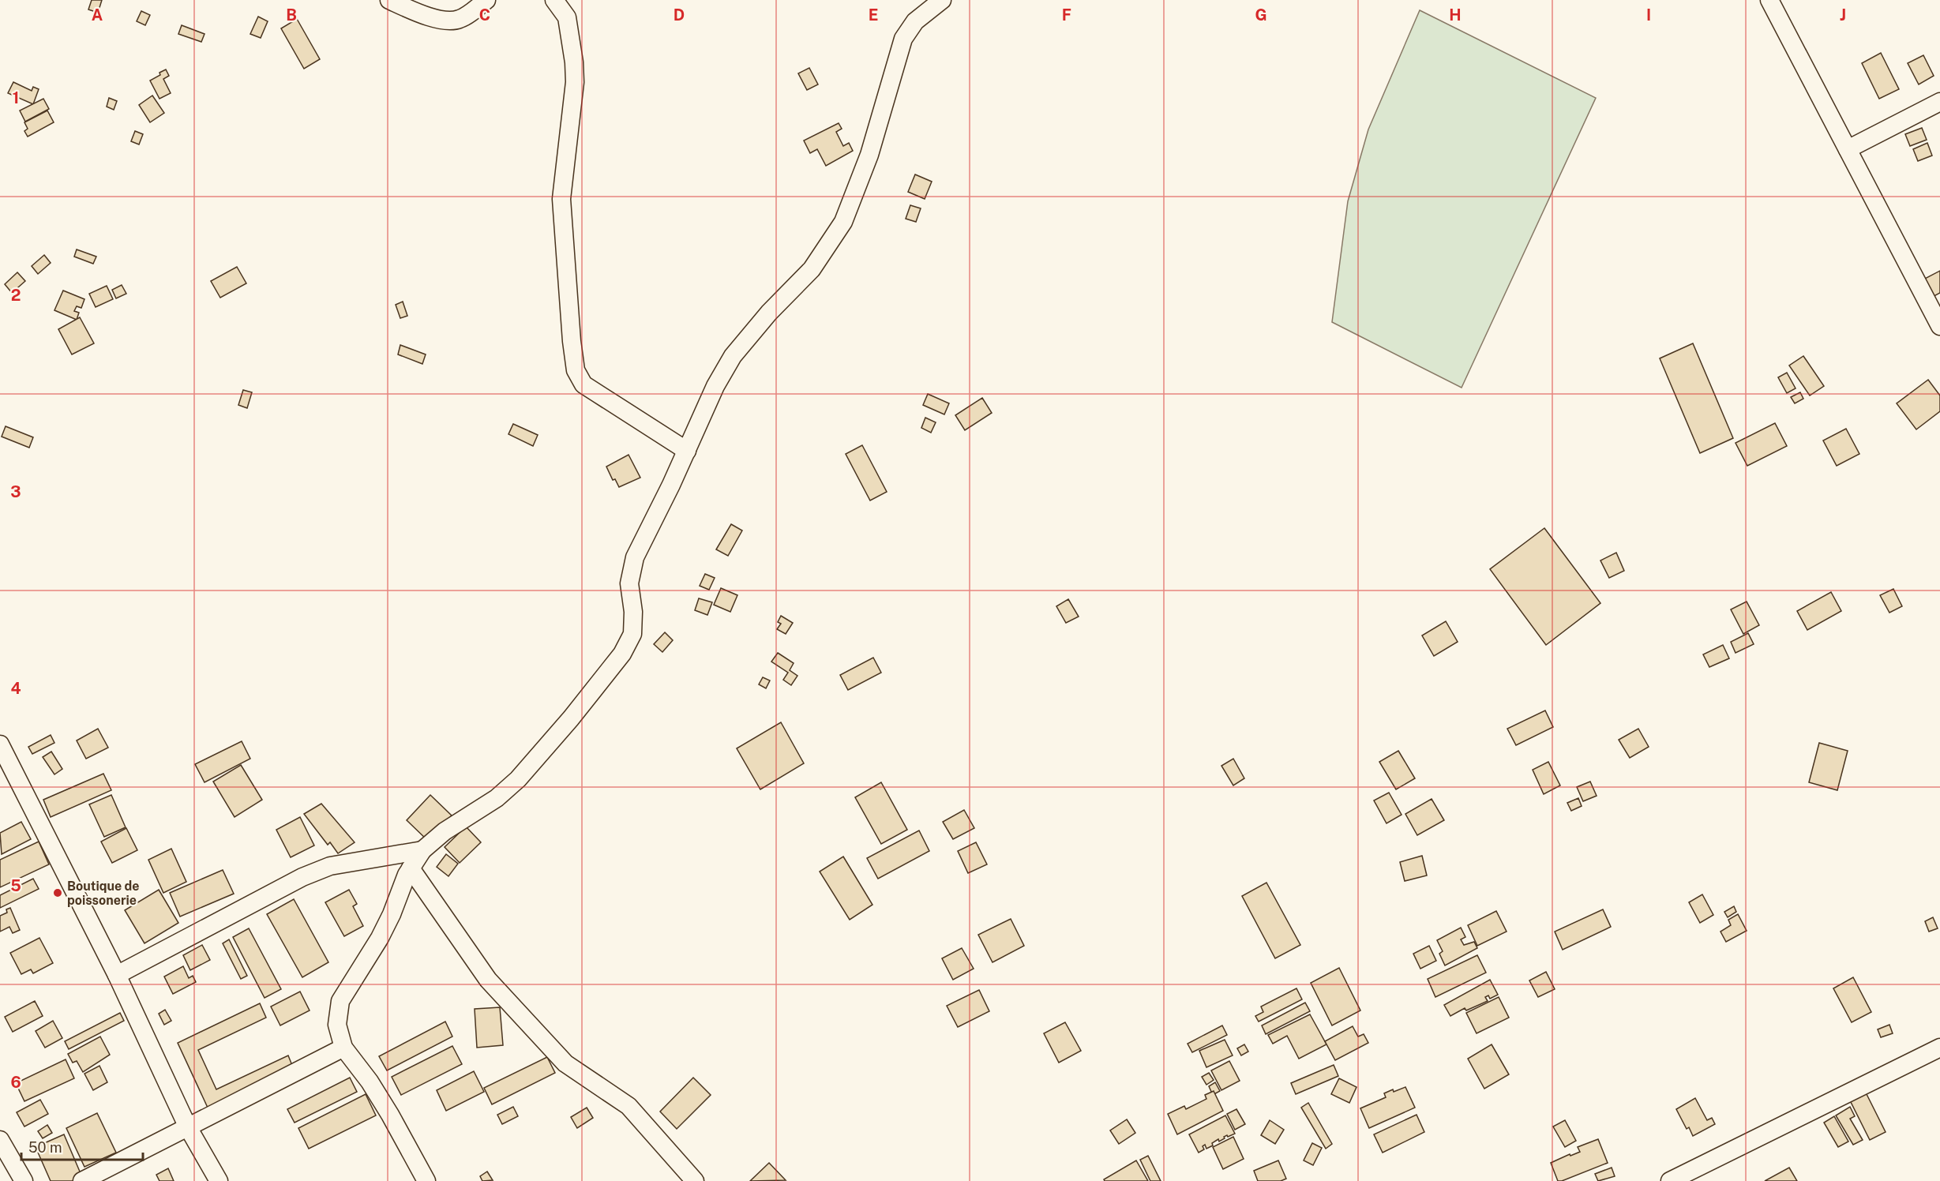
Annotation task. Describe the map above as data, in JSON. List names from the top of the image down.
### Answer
{
  "places": ["Boutique de poissonerie"],
  "scale_bar": "50 m",
  "grid": {
    "columns": [
      "A",
      "B",
      "C",
      "D",
      "E",
      "F",
      "G",
      "H",
      "I",
      "J"
    ],
    "rows": [
      "1",
      "2",
      "3",
      "4",
      "5",
      "6"
    ]
  }
}
